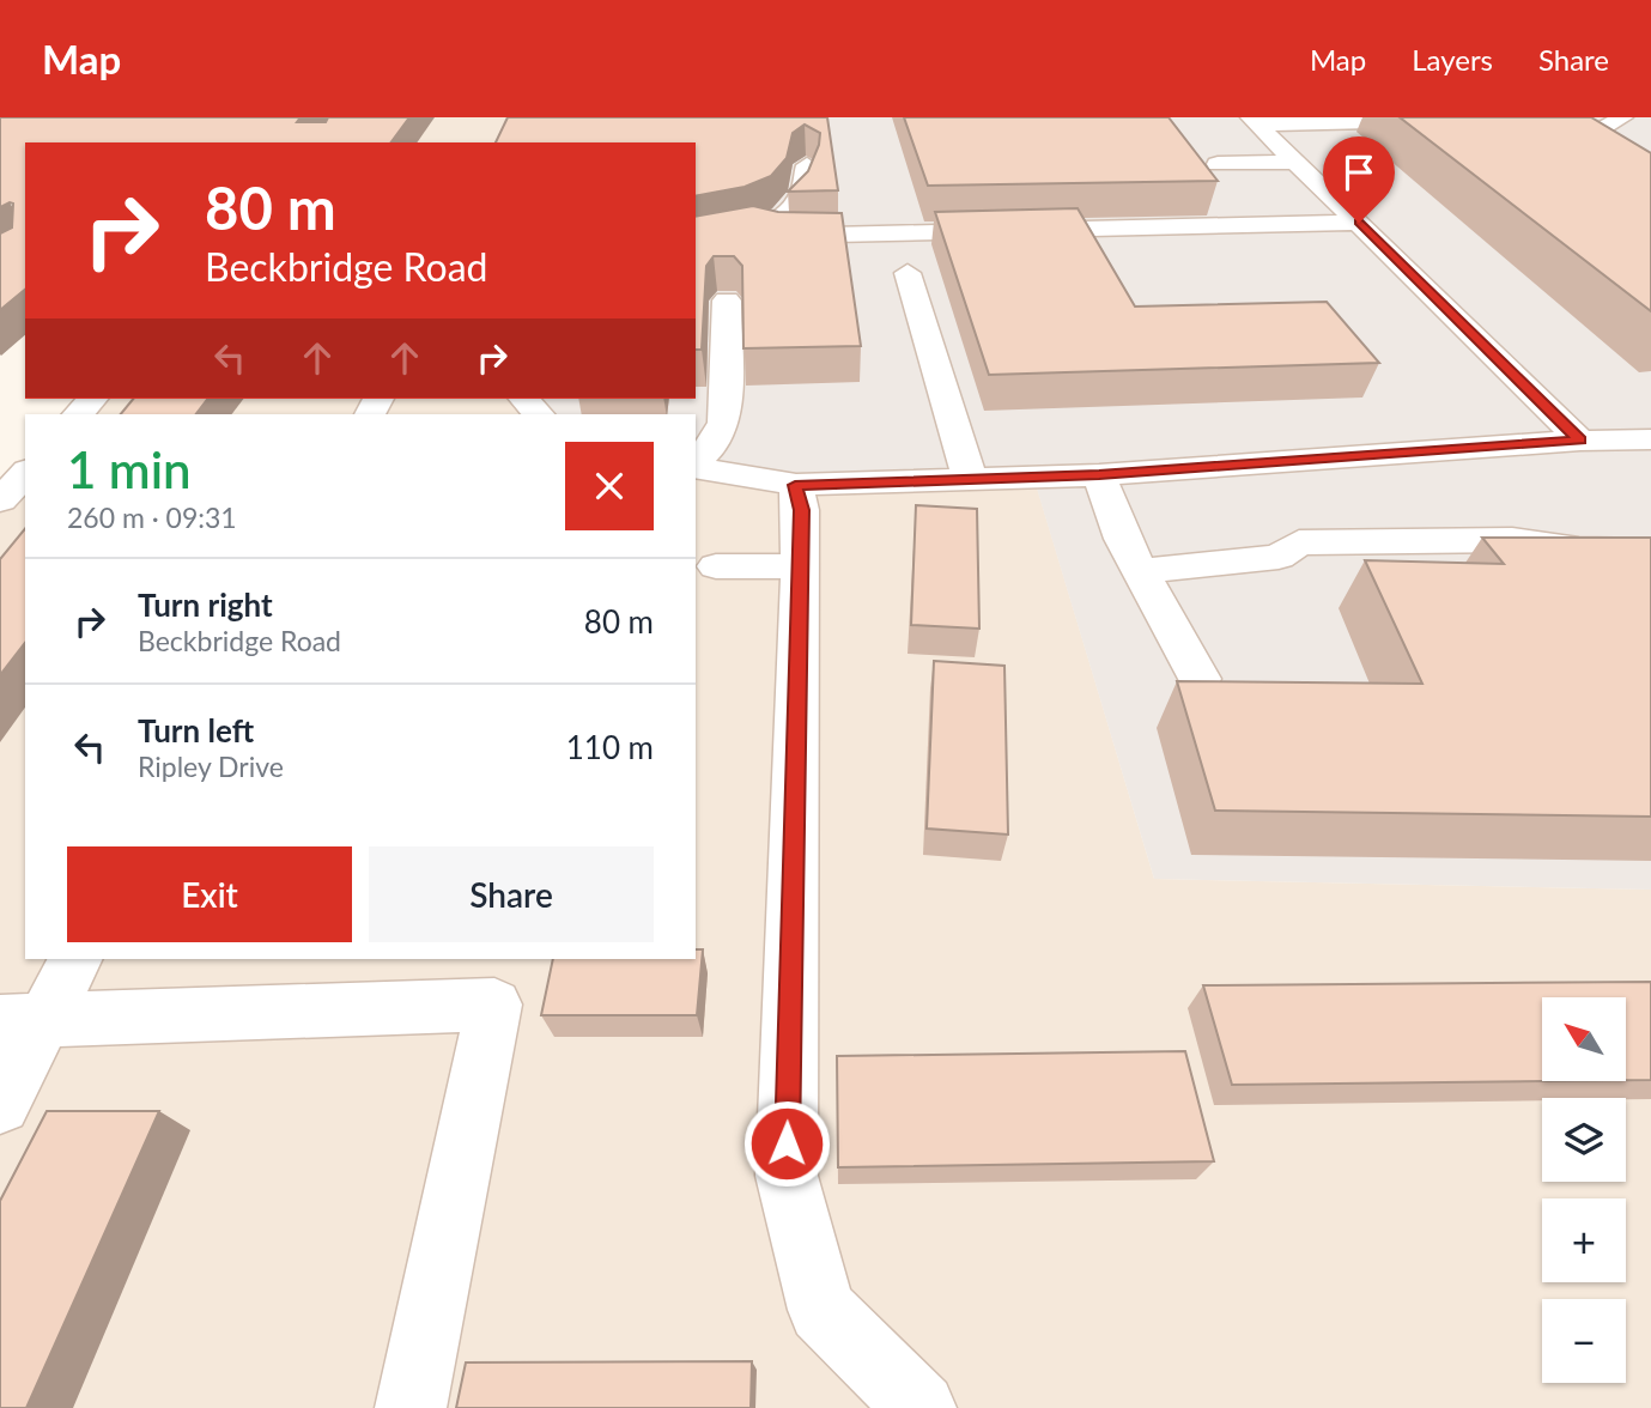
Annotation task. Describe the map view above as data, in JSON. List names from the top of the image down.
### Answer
{
  "north": "top left",
  "page": {
    "header": "Map",
    "nav": ["Map", "Layers", "Share"],
    "turn": ["80 m", "Beckbridge Road"],
    "heading": ["1 min", "260 m · 09:31"],
    "list": [
      {
        "name": "Turn right",
        "note": "Beckbridge Road",
        "value": "80 m"
      },
      {
        "name": "Turn left",
        "note": "Ripley Drive",
        "value": "110 m"
      }
    ],
    "buttons": ["Exit", "Share"],
    "map_buttons": ["+", "−"]
  }
}
